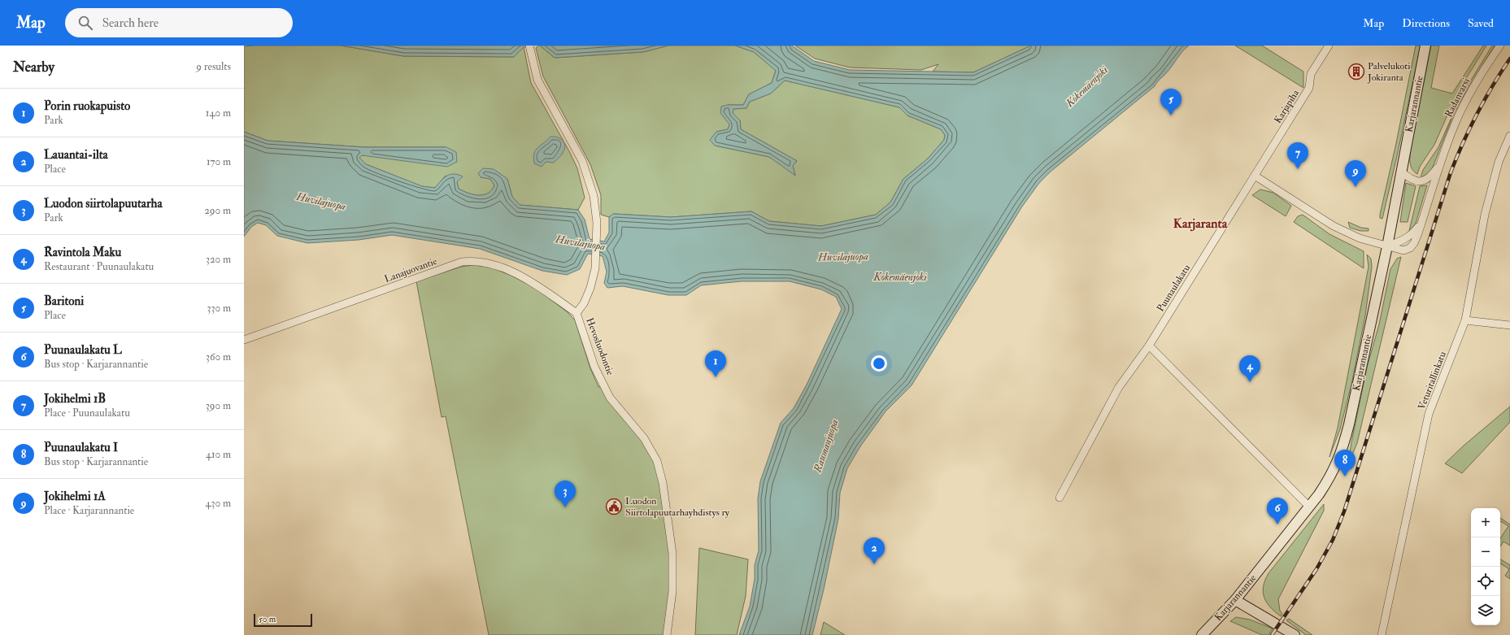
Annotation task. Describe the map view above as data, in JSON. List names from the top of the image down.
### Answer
{
  "streets": {
    "main road": ["Karjarannantie"],
    "street": [
      "Radanvarsi",
      "Karjapiha",
      "Lanajuovantie",
      "Puunaulakatu",
      "Hevosluodontie",
      "Veturitallinkatu"
    ]
  },
  "crossings": [
    ["Radanvarsi", "Karjarannantie"],
    ["Karjapiha", "Puunaulakatu"],
    ["Lanajuovantie", "Hevosluodontie"]
  ],
  "districts": ["Karjaranta"],
  "water": ["Kokemäenjoki", "Huvilajuopa", "Raumanjuopa"],
  "places": {
    "building": ["Palvelukoti Jokiranta"],
    "public building": ["Luodon Siirtolapuutarhayhdistys ry"]
  },
  "scale_bar": "50 m",
  "page": {
    "header": "Map",
    "search": "Search here",
    "nav": ["Map", "Directions", "Saved"],
    "heading": ["Nearby", "9 results"],
    "list": [
      {
        "mark": "1",
        "name": "Porin ruokapuisto",
        "note": "Park",
        "value": "140 m"
      },
      {
        "mark": "2",
        "name": "Lauantai-ilta",
        "note": "Place",
        "value": "170 m"
      },
      {
        "mark": "3",
        "name": "Luodon siirtolapuutarha",
        "note": "Park",
        "value": "290 m"
      },
      {
        "mark": "4",
        "name": "Ravintola Maku",
        "note": "Restaurant · Puunaulakatu",
        "value": "320 m"
      },
      {
        "mark": "5",
        "name": "Baritoni",
        "note": "Place",
        "value": "330 m"
      },
      {
        "mark": "6",
        "name": "Puunaulakatu L",
        "note": "Bus stop · Karjarannantie",
        "value": "360 m"
      },
      {
        "mark": "7",
        "name": "Jokihelmi 1B",
        "note": "Place · Puunaulakatu",
        "value": "390 m"
      },
      {
        "mark": "8",
        "name": "Puunaulakatu I",
        "note": "Bus stop · Karjarannantie",
        "value": "410 m"
      },
      {
        "mark": "9",
        "name": "Jokihelmi 1A",
        "note": "Place · Karjarannantie",
        "value": "430 m"
      }
    ],
    "pins": [
      "5",
      "7",
      "9",
      "1",
      "4",
      "8",
      "3",
      "6",
      "2"
    ],
    "map_buttons": ["+", "−"],
    "scale": "50 m"
  }
}
